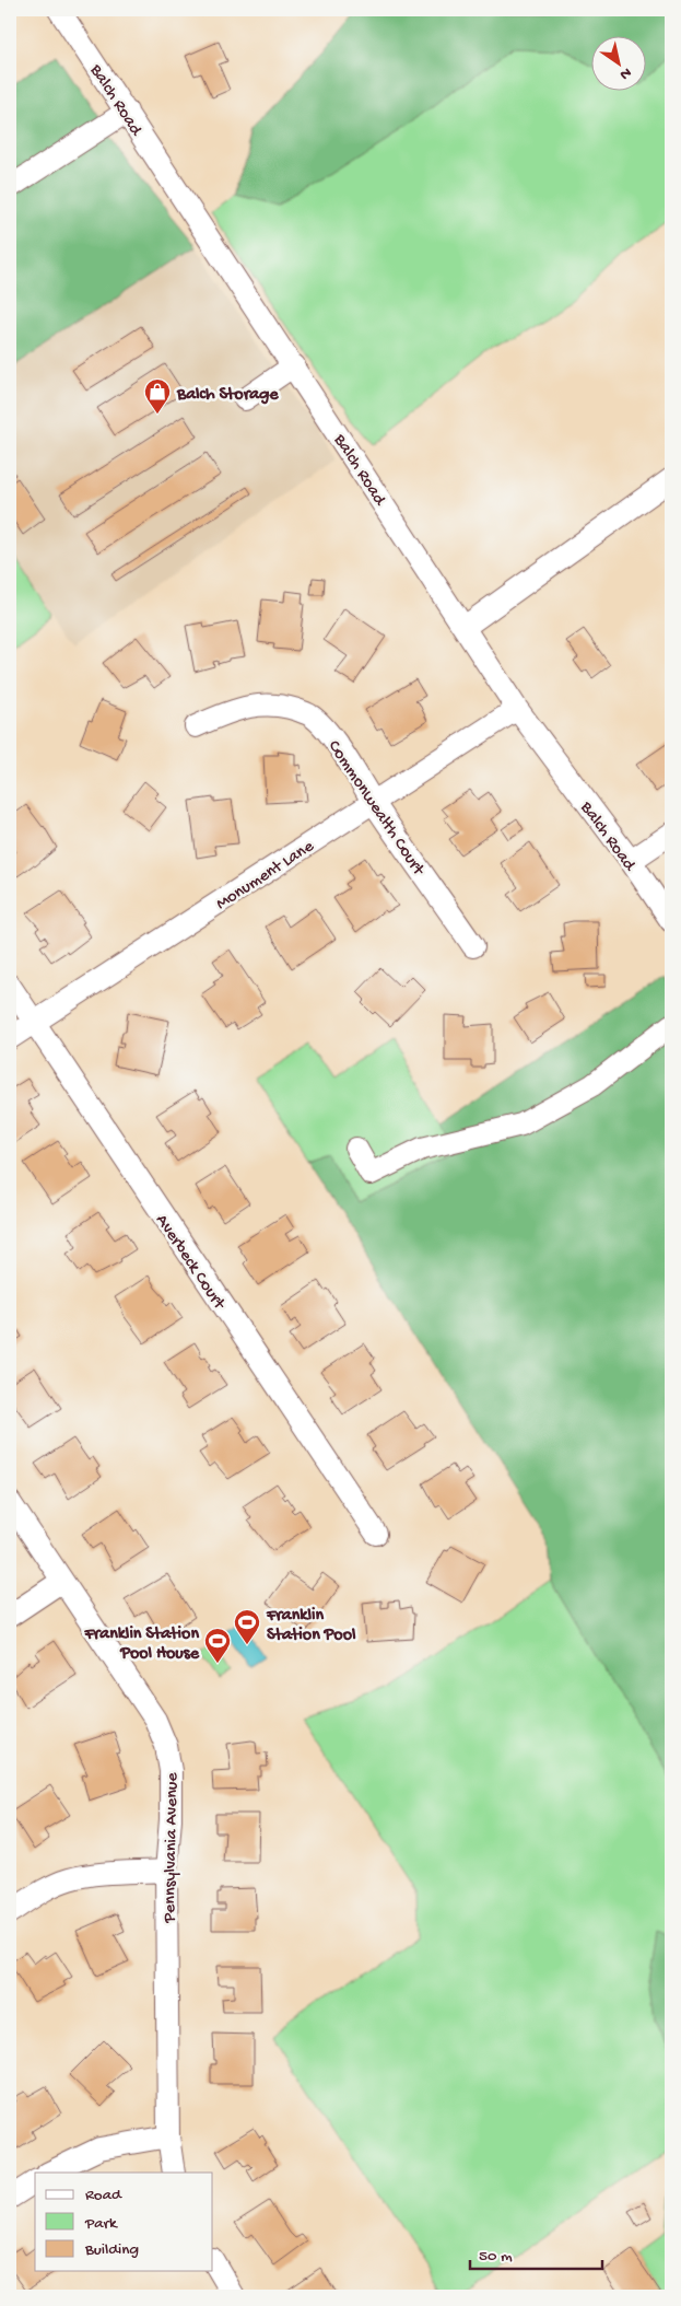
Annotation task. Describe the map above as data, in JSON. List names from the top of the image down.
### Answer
{
  "streets": {
    "street": [
      "Balch Road",
      "Commonwealth Court",
      "Monument Lane",
      "Averbeck Court",
      "Pennsylvania Avenue"
    ]
  },
  "crossings": [
    ["Balch Road", "Monument Lane"],
    ["Commonwealth Court", "Monument Lane"],
    ["Monument Lane", "Averbeck Court"]
  ],
  "places": {
    "shop": ["Balch Storage"],
    "sports": ["Franklin Station Pool", "Franklin Station Pool House"]
  },
  "legend": ["Road", "Park", "Building"],
  "scale_bar": "50 m",
  "north": "bottom right"
}
